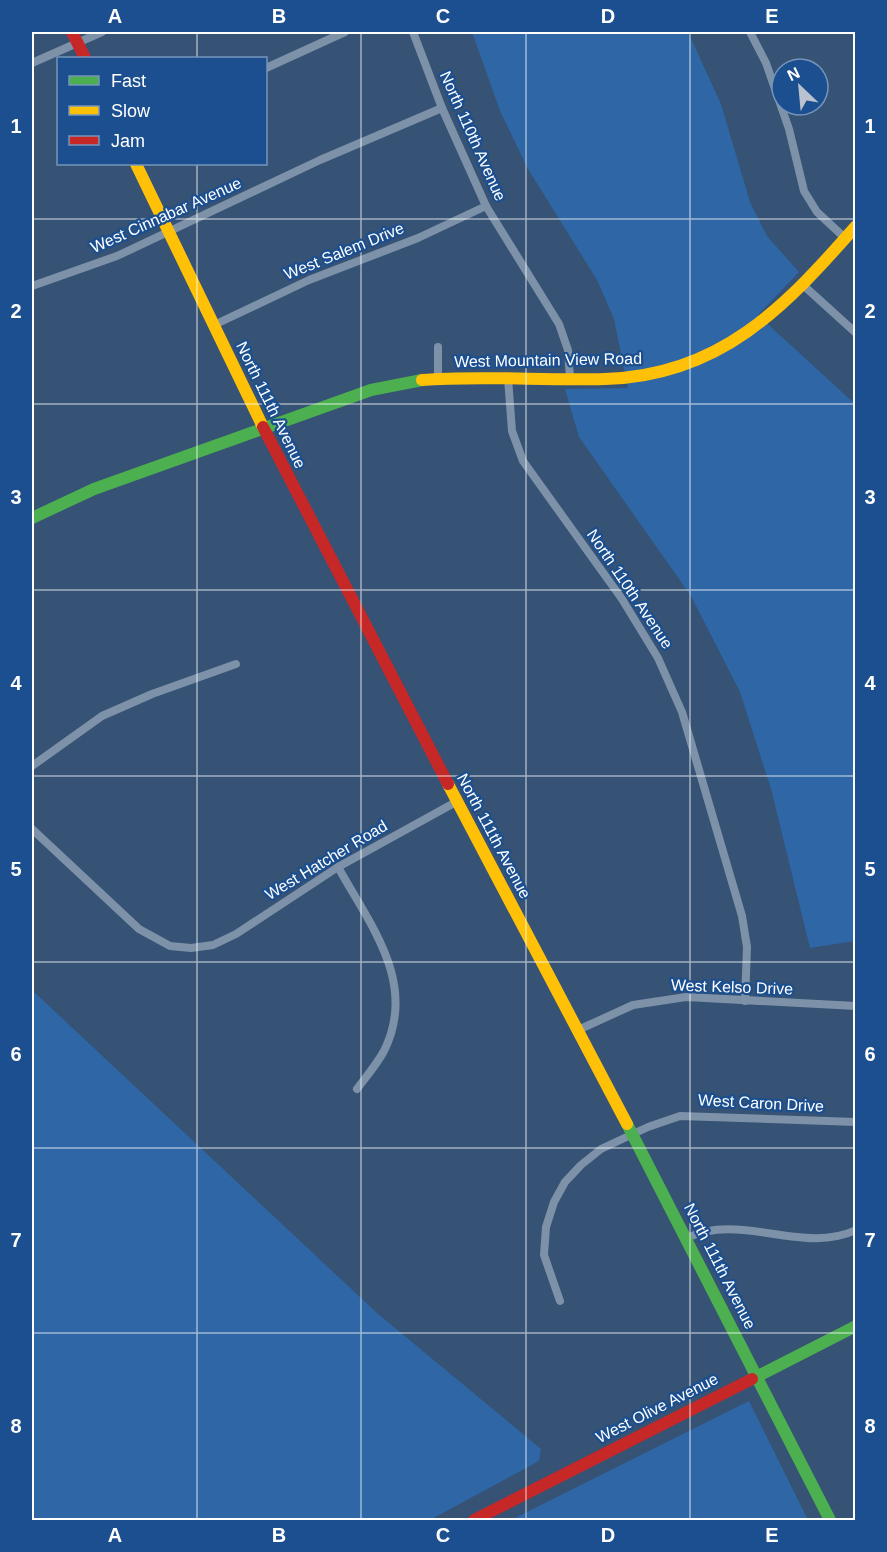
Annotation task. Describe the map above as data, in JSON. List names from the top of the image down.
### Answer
{
  "streets": {
    "street": [
      "North 110th Avenue",
      "West Cinnabar Avenue",
      "West Salem Drive",
      "West Mountain View Road",
      "North 111th Avenue",
      "West Hatcher Road",
      "West Kelso Drive",
      "West Caron Drive",
      "West Olive Avenue"
    ]
  },
  "crossings": [
    ["North 110th Avenue", "West Cinnabar Avenue"],
    ["North 110th Avenue", "West Salem Drive"],
    ["North 110th Avenue", "West Mountain View Road"],
    ["North 110th Avenue", "West Kelso Drive"],
    ["West Cinnabar Avenue", "North 111th Avenue"],
    ["West Salem Drive", "North 111th Avenue"],
    ["West Mountain View Road", "North 111th Avenue"],
    ["North 111th Avenue", "West Hatcher Road"],
    ["North 111th Avenue", "West Kelso Drive"],
    ["North 111th Avenue", "West Caron Drive"],
    ["North 111th Avenue", "West Olive Avenue"]
  ],
  "legend": ["Fast", "Slow", "Jam"],
  "north": "top left",
  "grid": {
    "columns": [
      "A",
      "B",
      "C",
      "D",
      "E"
    ],
    "rows": [
      "1",
      "2",
      "3",
      "4",
      "5",
      "6",
      "7",
      "8"
    ]
  }
}
